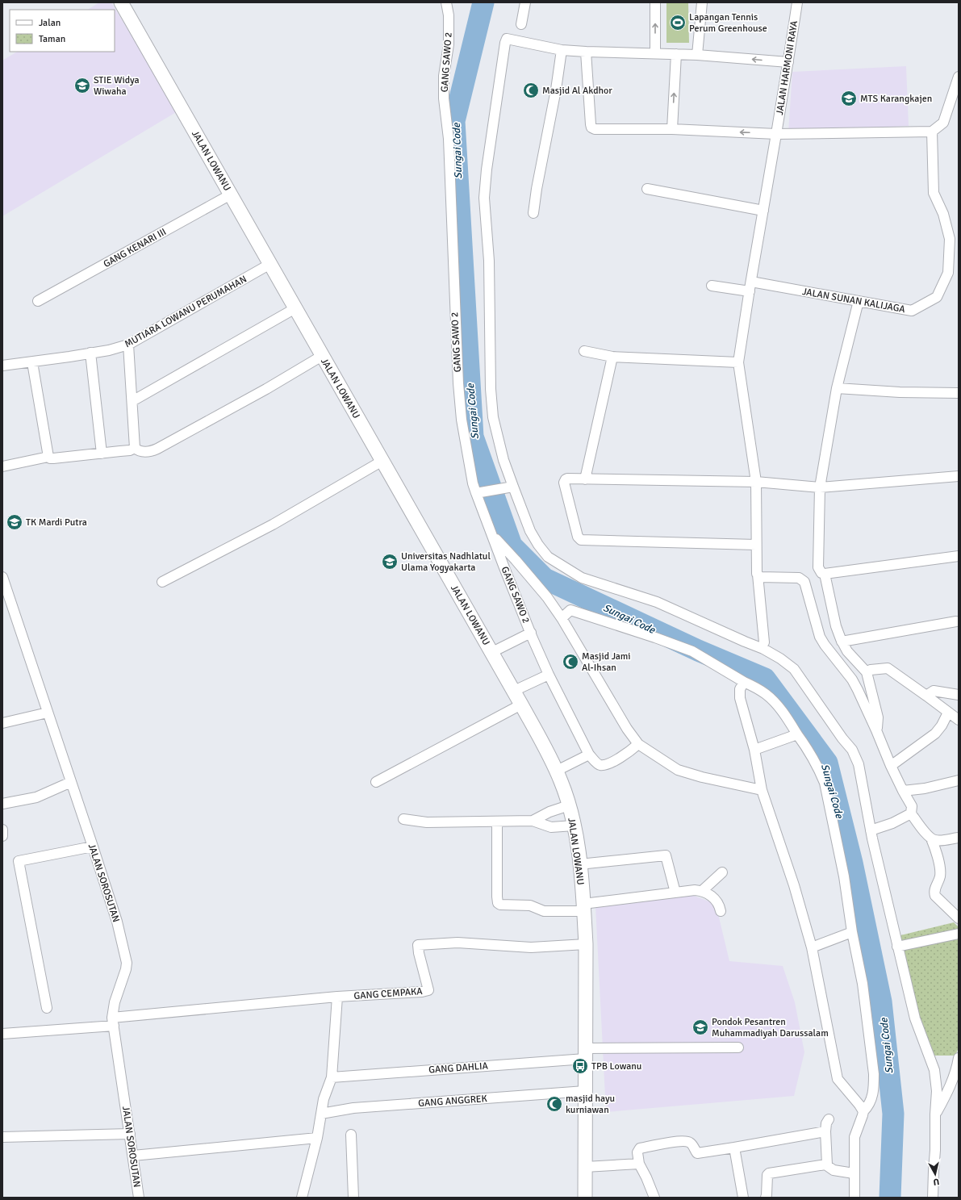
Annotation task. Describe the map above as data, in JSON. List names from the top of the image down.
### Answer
{
  "streets": {
    "main road": ["JALAN LOWANU"],
    "street": [
      "GANG SAWO 2",
      "JALAN HARMONI RAYA",
      "GANG KENARI III",
      "JALAN SUNAN KALIJAGA",
      "MUTIARA LOWANU PERUMAHAN",
      "JALAN SOROSUTAN",
      "GANG CEMPAKA",
      "GANG DAHLIA",
      "GANG ANGGREK"
    ]
  },
  "crossings": [
    ["JALAN HARMONI RAYA", "JALAN SUNAN KALIJAGA"],
    ["JALAN LOWANU", "GANG KENARI III"],
    ["JALAN LOWANU", "MUTIARA LOWANU PERUMAHAN"],
    ["JALAN LOWANU", "GANG CEMPAKA"],
    ["JALAN LOWANU", "GANG DAHLIA"],
    ["JALAN LOWANU", "GANG ANGGREK"]
  ],
  "water": ["Sungai Code"],
  "places": {
    "sports": ["Lapangan Tennis Perum Greenhouse"],
    "school or university": [
      "STIE Widya Wiwaha",
      "MTS Karangkajen",
      "TK Mardi Putra",
      "Universitas Nadhlatul Ulama Yogyakarta",
      "Pondok Pesantren Muhammadiyah Darussalam"
    ],
    "mosque": ["Masjid Al Akdhor", "Masjid Jami Al-Ihsan", "masjid hayu kurniawan"],
    "bus stop": ["TPB Lowanu"]
  },
  "legend": ["Jalan", "Taman"],
  "north": "bottom"
}
